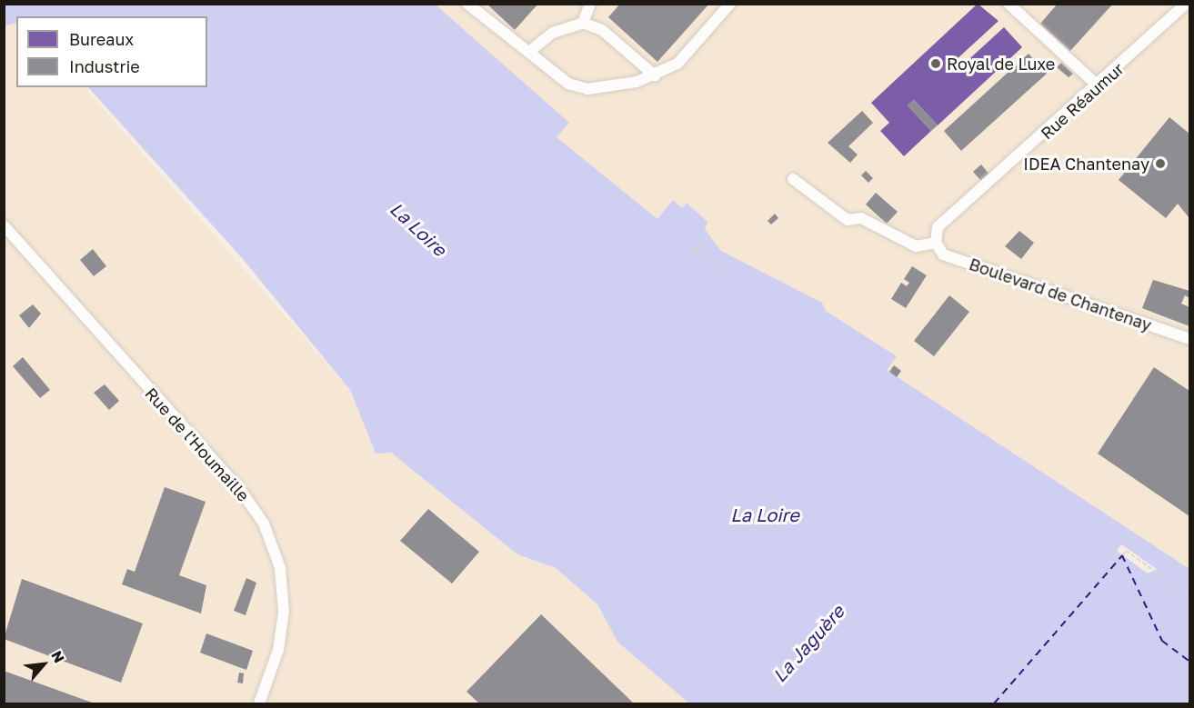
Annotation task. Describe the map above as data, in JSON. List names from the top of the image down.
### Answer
{
  "streets": {
    "street": ["Rue Réaumur", "Boulevard de Chantenay", "Rue de l'Houmaille"]
  },
  "crossings": [
    ["Rue Réaumur", "Boulevard de Chantenay"]
  ],
  "water": ["La Loire", "La Jaguère"],
  "places": ["Royal de Luxe", "IDEA Chantenay"],
  "legend": ["Bureaux", "Industrie"],
  "north": "top right"
}
